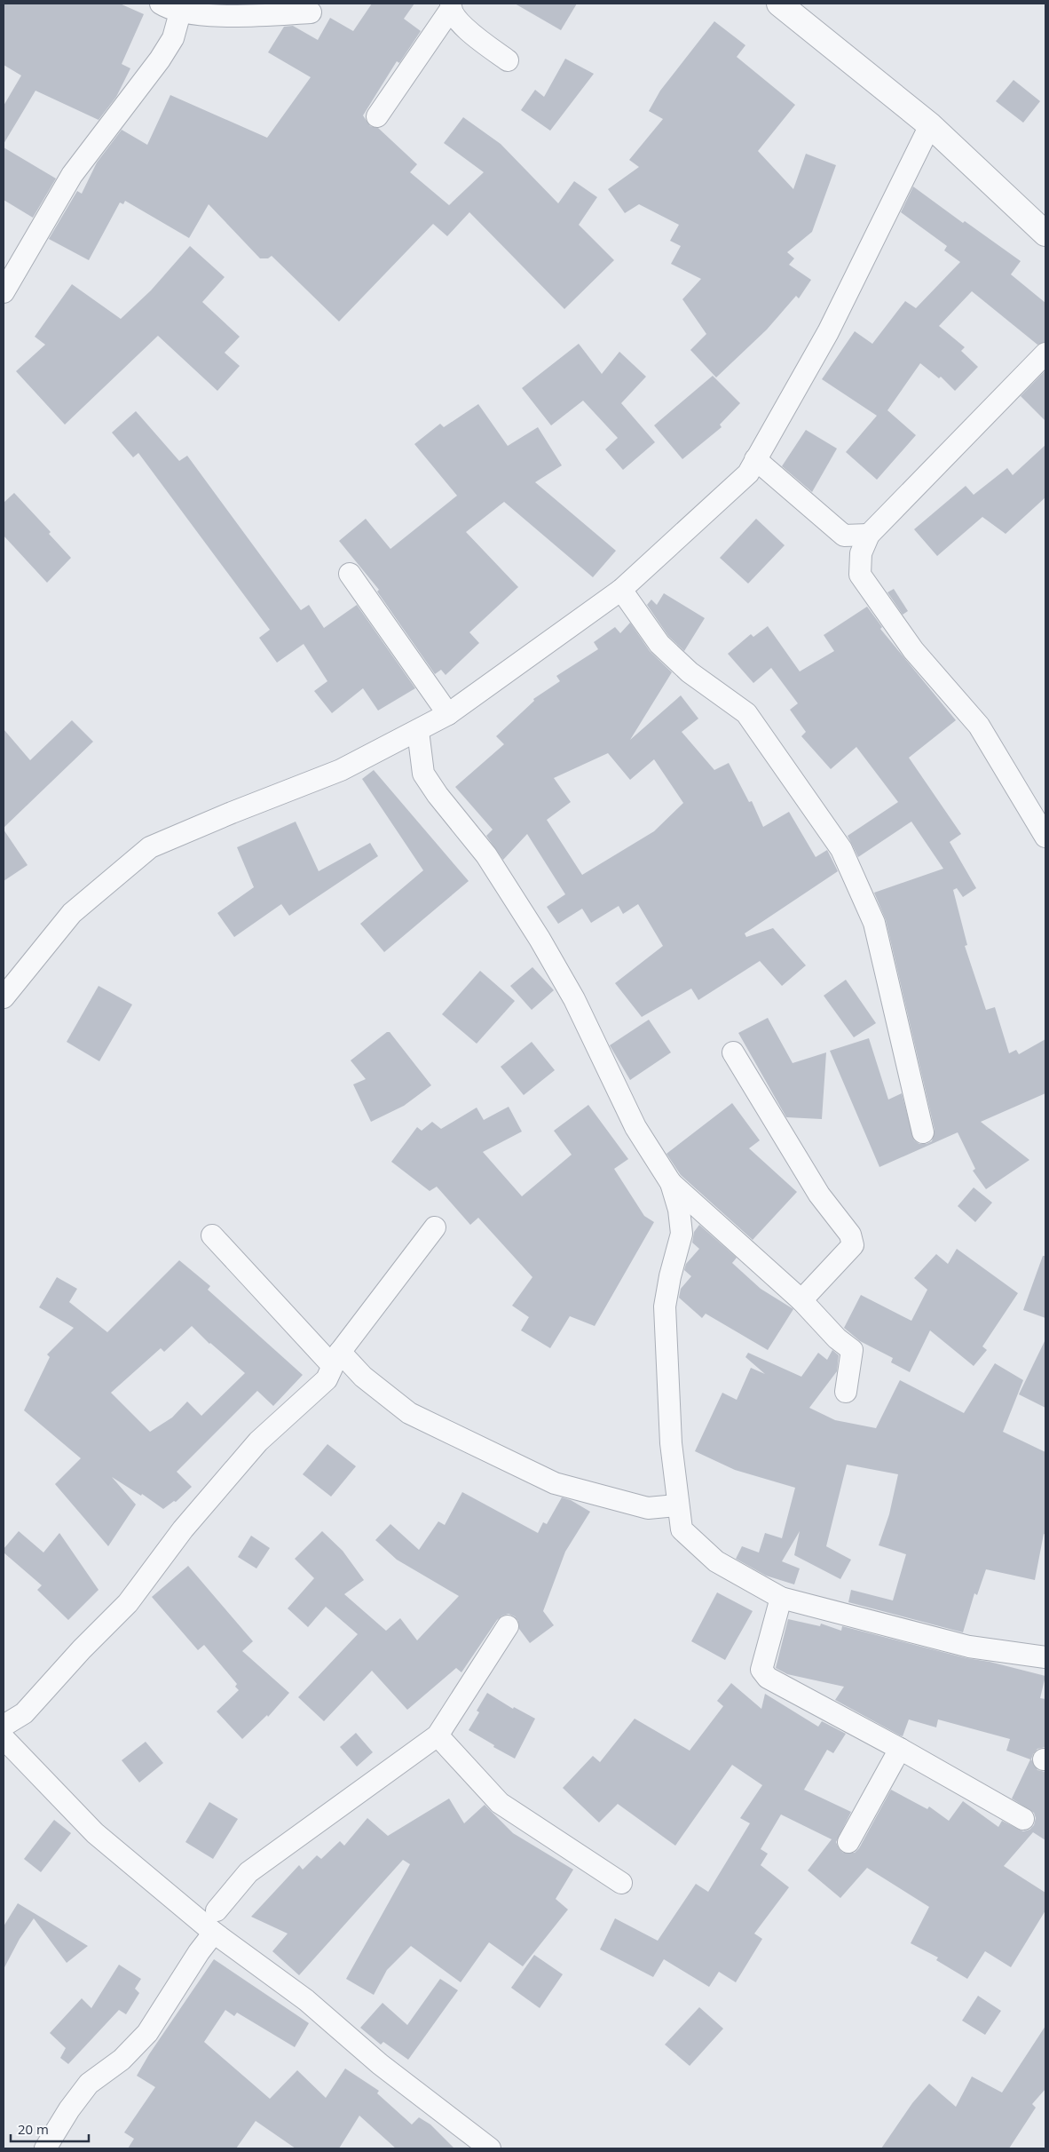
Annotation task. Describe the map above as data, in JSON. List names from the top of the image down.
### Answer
{
  "scale_bar": "20 m"
}
